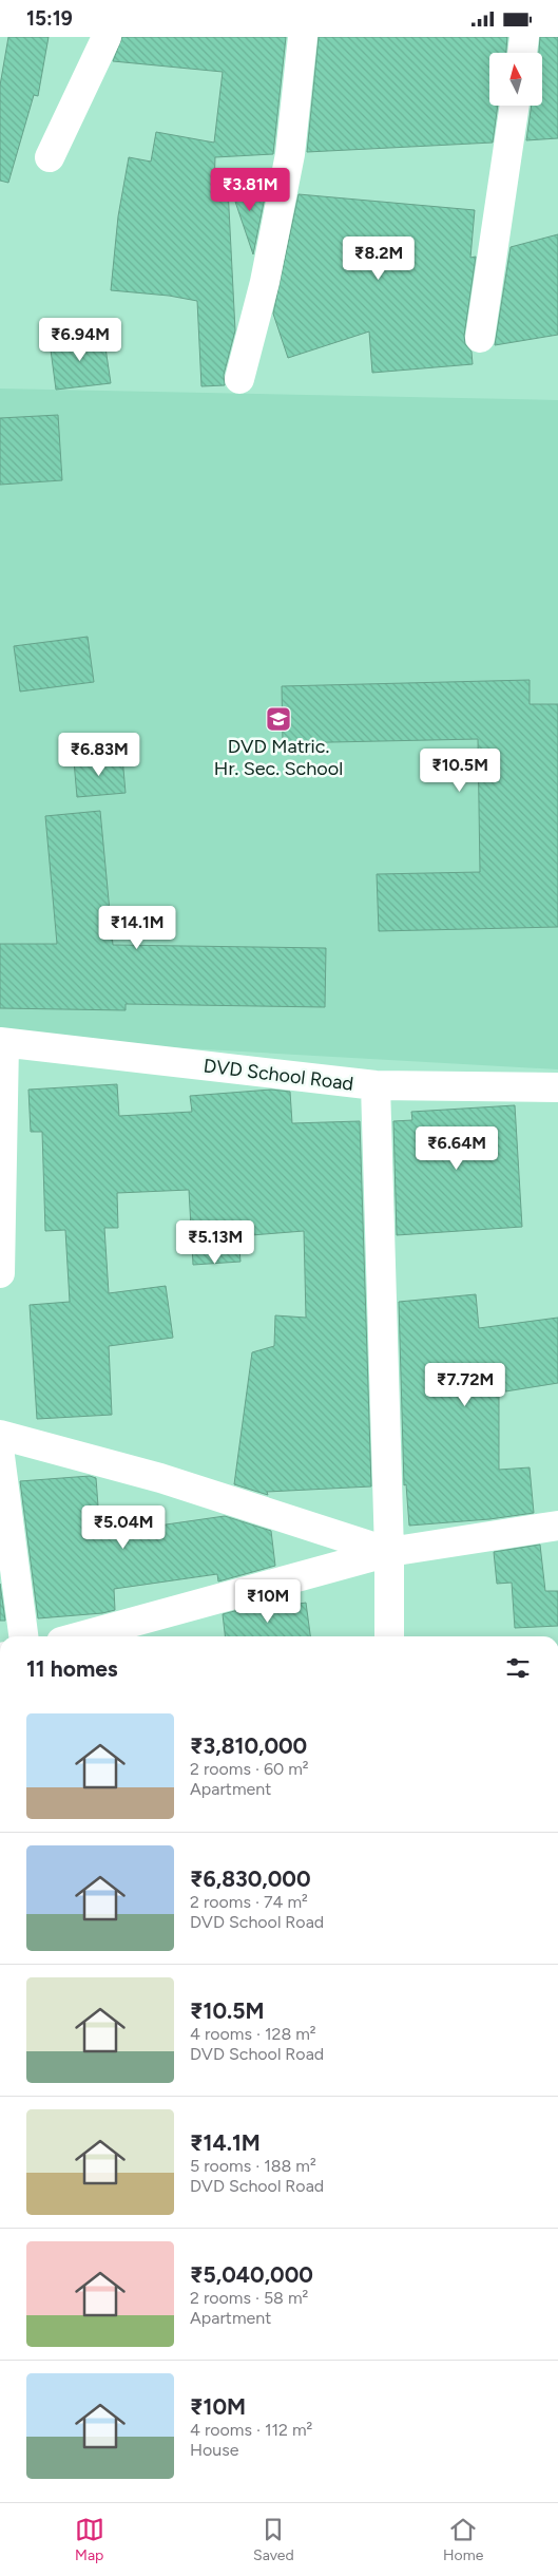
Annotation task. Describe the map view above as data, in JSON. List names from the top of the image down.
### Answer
{
  "streets": {
    "street": ["DVD School Road"]
  },
  "places": {
    "school or university": ["DVD Matric. Hr. Sec. School"]
  },
  "north": "top",
  "page": {
    "status": "15:19",
    "price": [
      "₹3.81M",
      "₹8.2M",
      "₹6.94M",
      "₹6.83M",
      "₹10.5M",
      "₹14.1M",
      "₹6.64M",
      "₹5.13M",
      "₹7.72M",
      "₹5.04M",
      "₹10M"
    ],
    "heading": "11 homes",
    "list": [
      {
        "name": "₹3,810,000",
        "note": "2 rooms · 60 m² · Apartment"
      },
      {
        "name": "₹6,830,000",
        "note": "2 rooms · 74 m² · DVD School Road"
      },
      {
        "name": "₹10.5M",
        "note": "4 rooms · 128 m² · DVD School Road"
      },
      {
        "name": "₹14.1M",
        "note": "5 rooms · 188 m² · DVD School Road"
      },
      {
        "name": "₹5,040,000",
        "note": "2 rooms · 58 m² · Apartment"
      },
      {
        "name": "₹10M",
        "note": "4 rooms · 112 m² · House"
      }
    ],
    "tabs": ["Map", "Saved", "Home"]
  }
}
